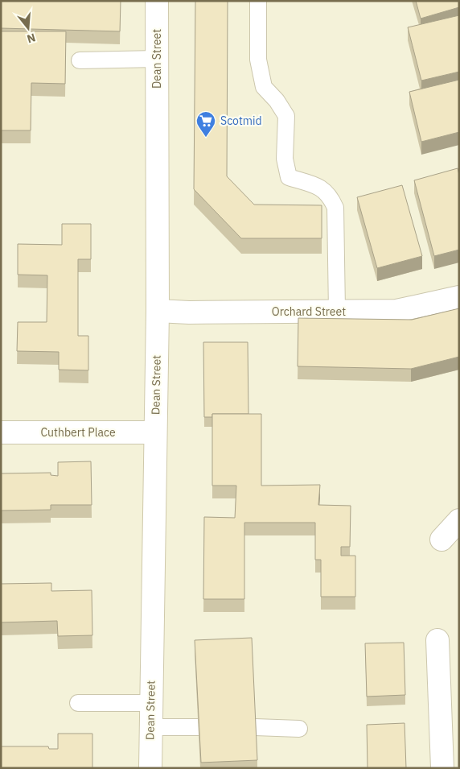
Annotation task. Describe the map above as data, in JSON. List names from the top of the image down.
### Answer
{
  "streets": {
    "main road": ["Dean Street", "Orchard Street", "Cuthbert Place"]
  },
  "crossings": [
    ["Dean Street", "Orchard Street"],
    ["Dean Street", "Cuthbert Place"]
  ],
  "places": {
    "supermarket": ["Scotmid"]
  },
  "north": "bottom"
}
